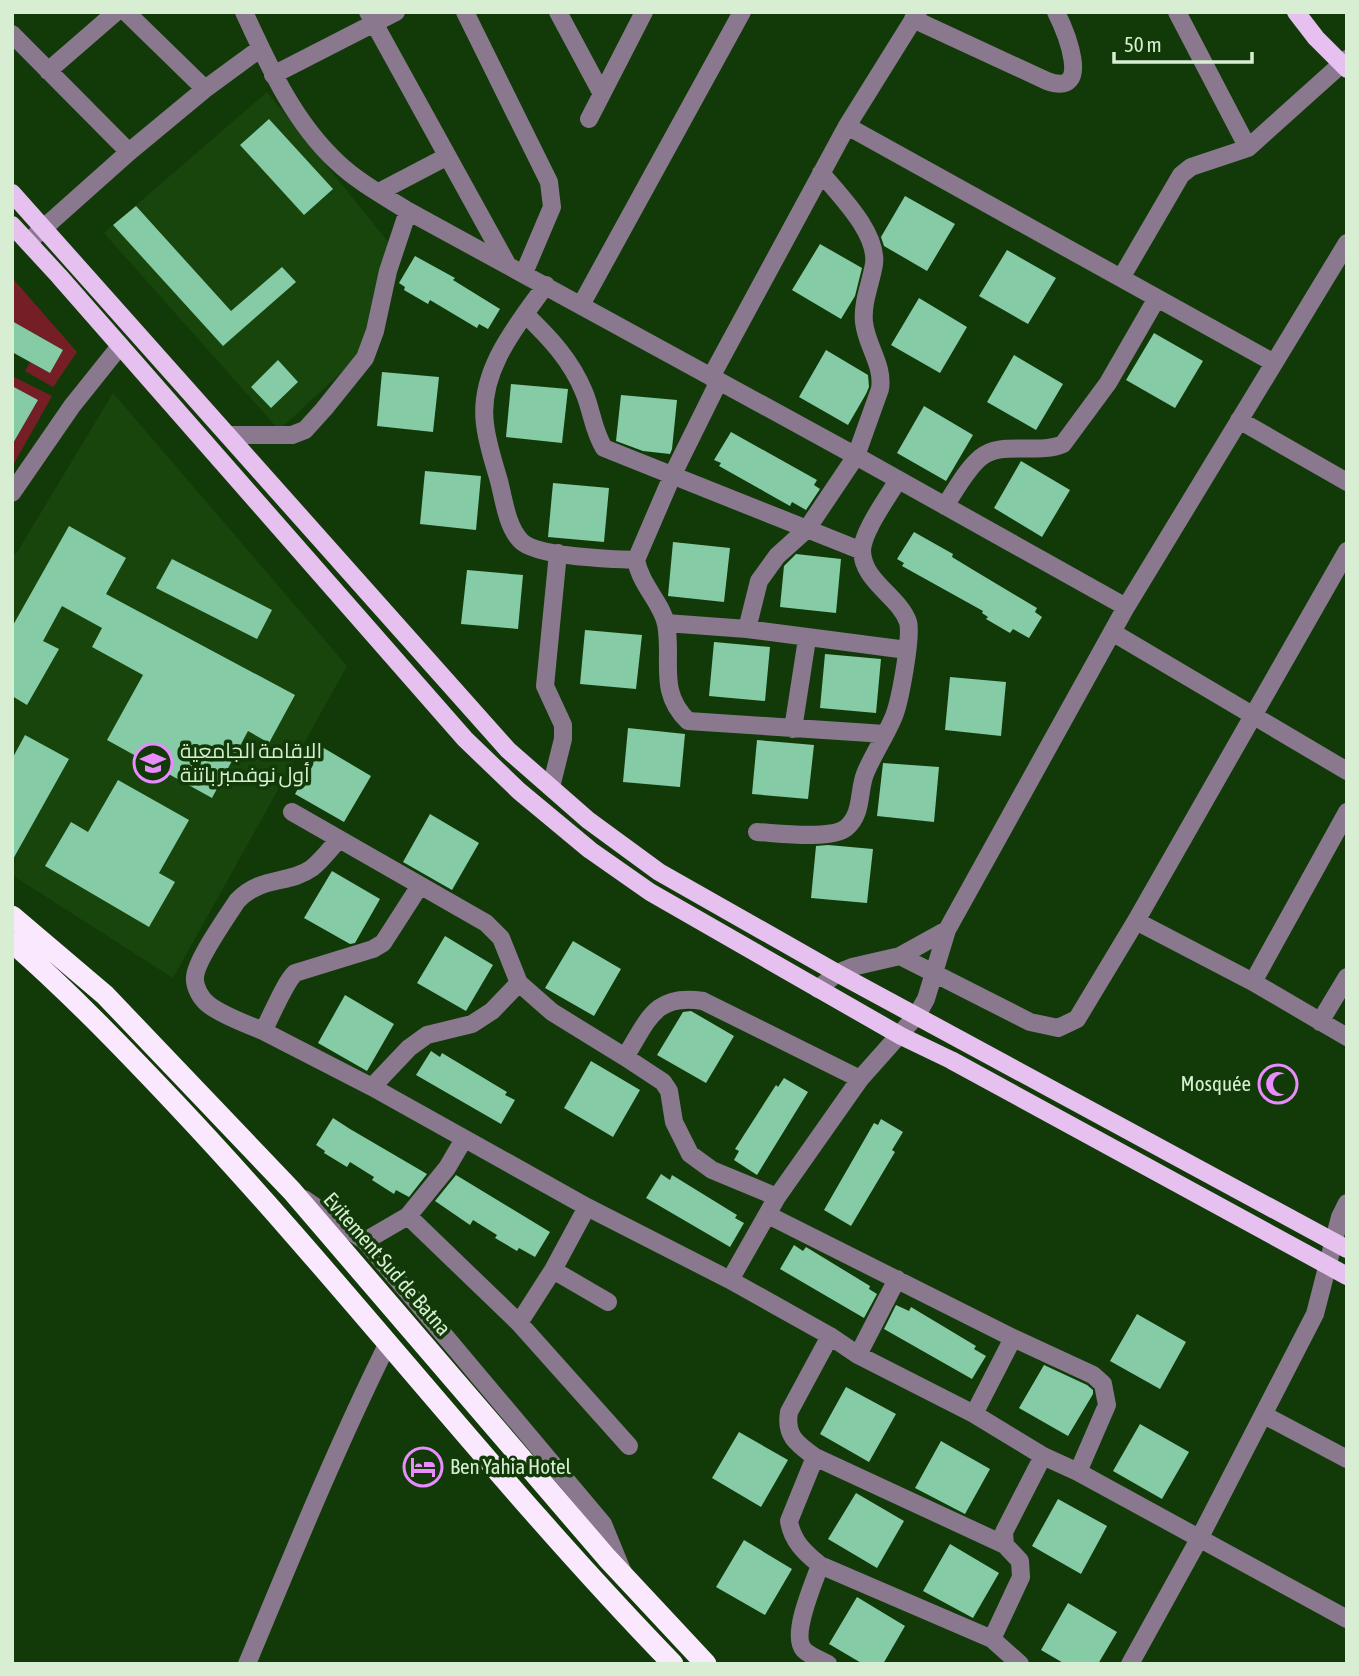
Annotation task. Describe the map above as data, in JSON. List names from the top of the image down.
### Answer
{
  "streets": {
    "highway": ["Evitement Sud de Batna"]
  },
  "places": {
    "school or university": ["الإقامة الجامعية أول نوفمبر باتنة"],
    "mosque": ["Mosquée"],
    "hotel": ["Ben Yahia Hotel"]
  },
  "scale_bar": "50 m"
}
